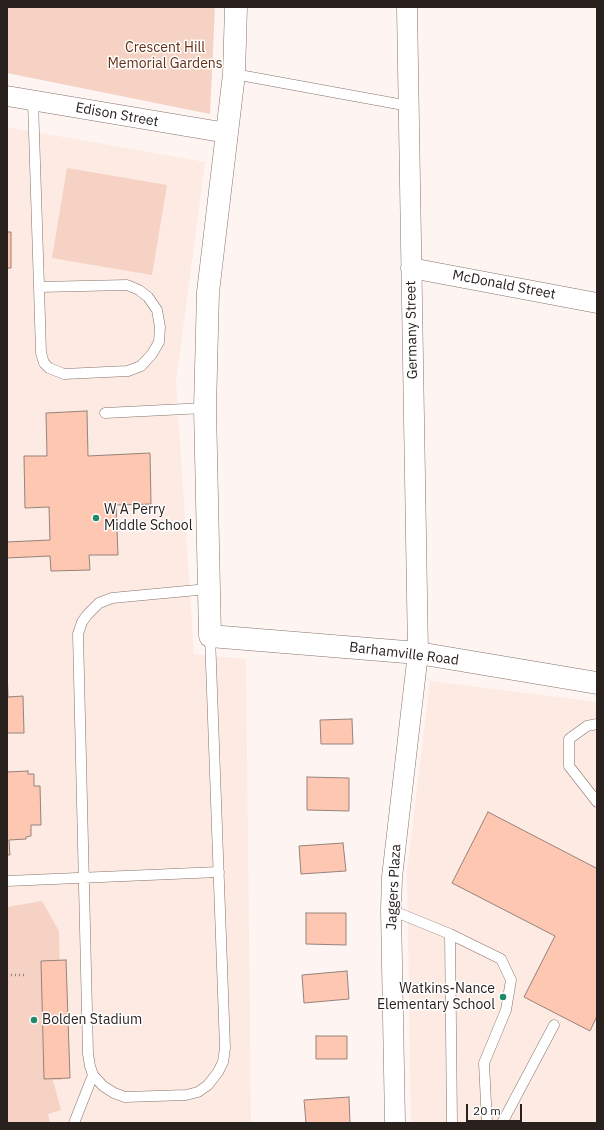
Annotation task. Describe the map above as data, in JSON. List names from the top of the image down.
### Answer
{
  "streets": {
    "street": [
      "Edison Street",
      "McDonald Street",
      "Germany Street",
      "Barhamville Road",
      "Jaggers Plaza"
    ]
  },
  "crossings": [
    ["McDonald Street", "Germany Street"],
    ["Germany Street", "Barhamville Road"],
    ["Germany Street", "Jaggers Plaza"],
    ["Barhamville Road", "Jaggers Plaza"]
  ],
  "parks": ["Crescent Hill Memorial Gardens"],
  "places": ["W A Perry Middle School", "Watkins-Nance Elementary School", "Bolden Stadium"],
  "scale_bar": "20 m"
}
